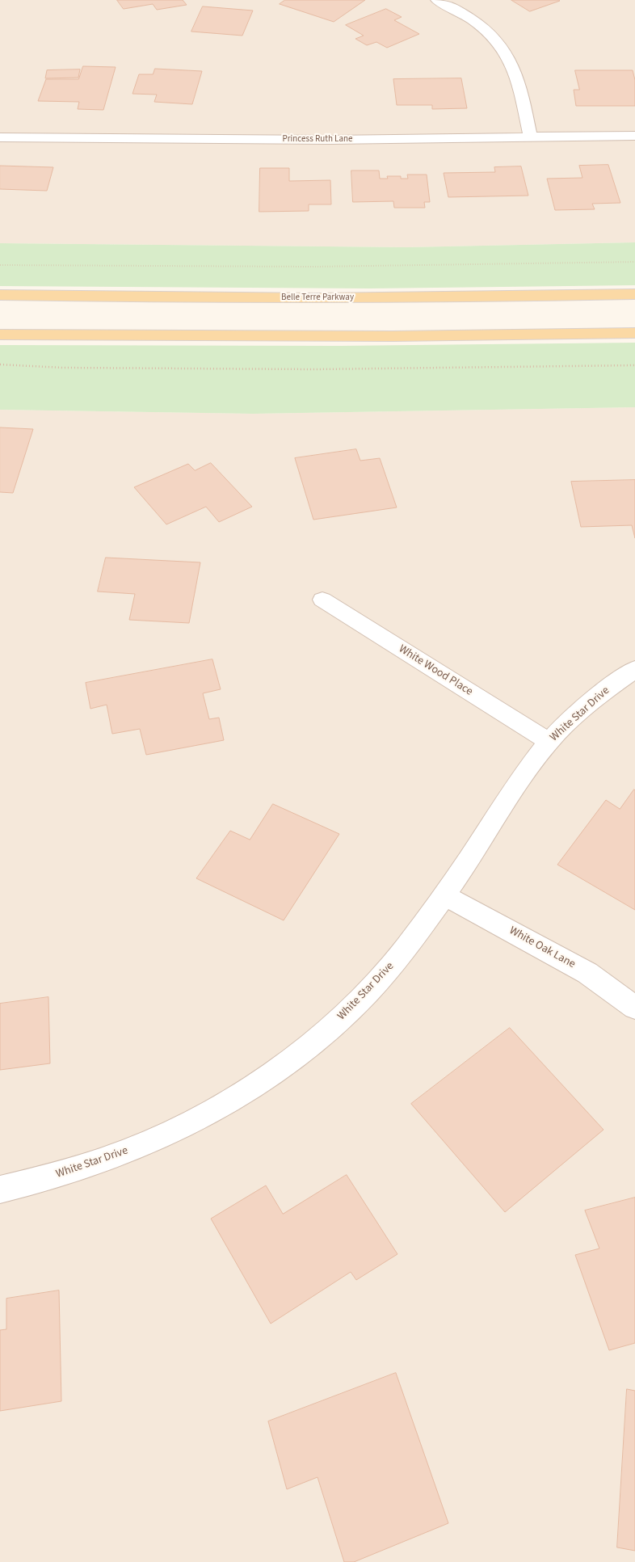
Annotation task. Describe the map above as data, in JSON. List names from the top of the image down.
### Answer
{
  "streets": {
    "main road": ["Belle Terre Parkway"],
    "street": [
      "Princess Ruth Lane",
      "White Wood Place",
      "White Star Drive",
      "White Oak Lane"
    ]
  },
  "crossings": [
    ["White Wood Place", "White Star Drive"],
    ["White Star Drive", "White Oak Lane"]
  ]
}
